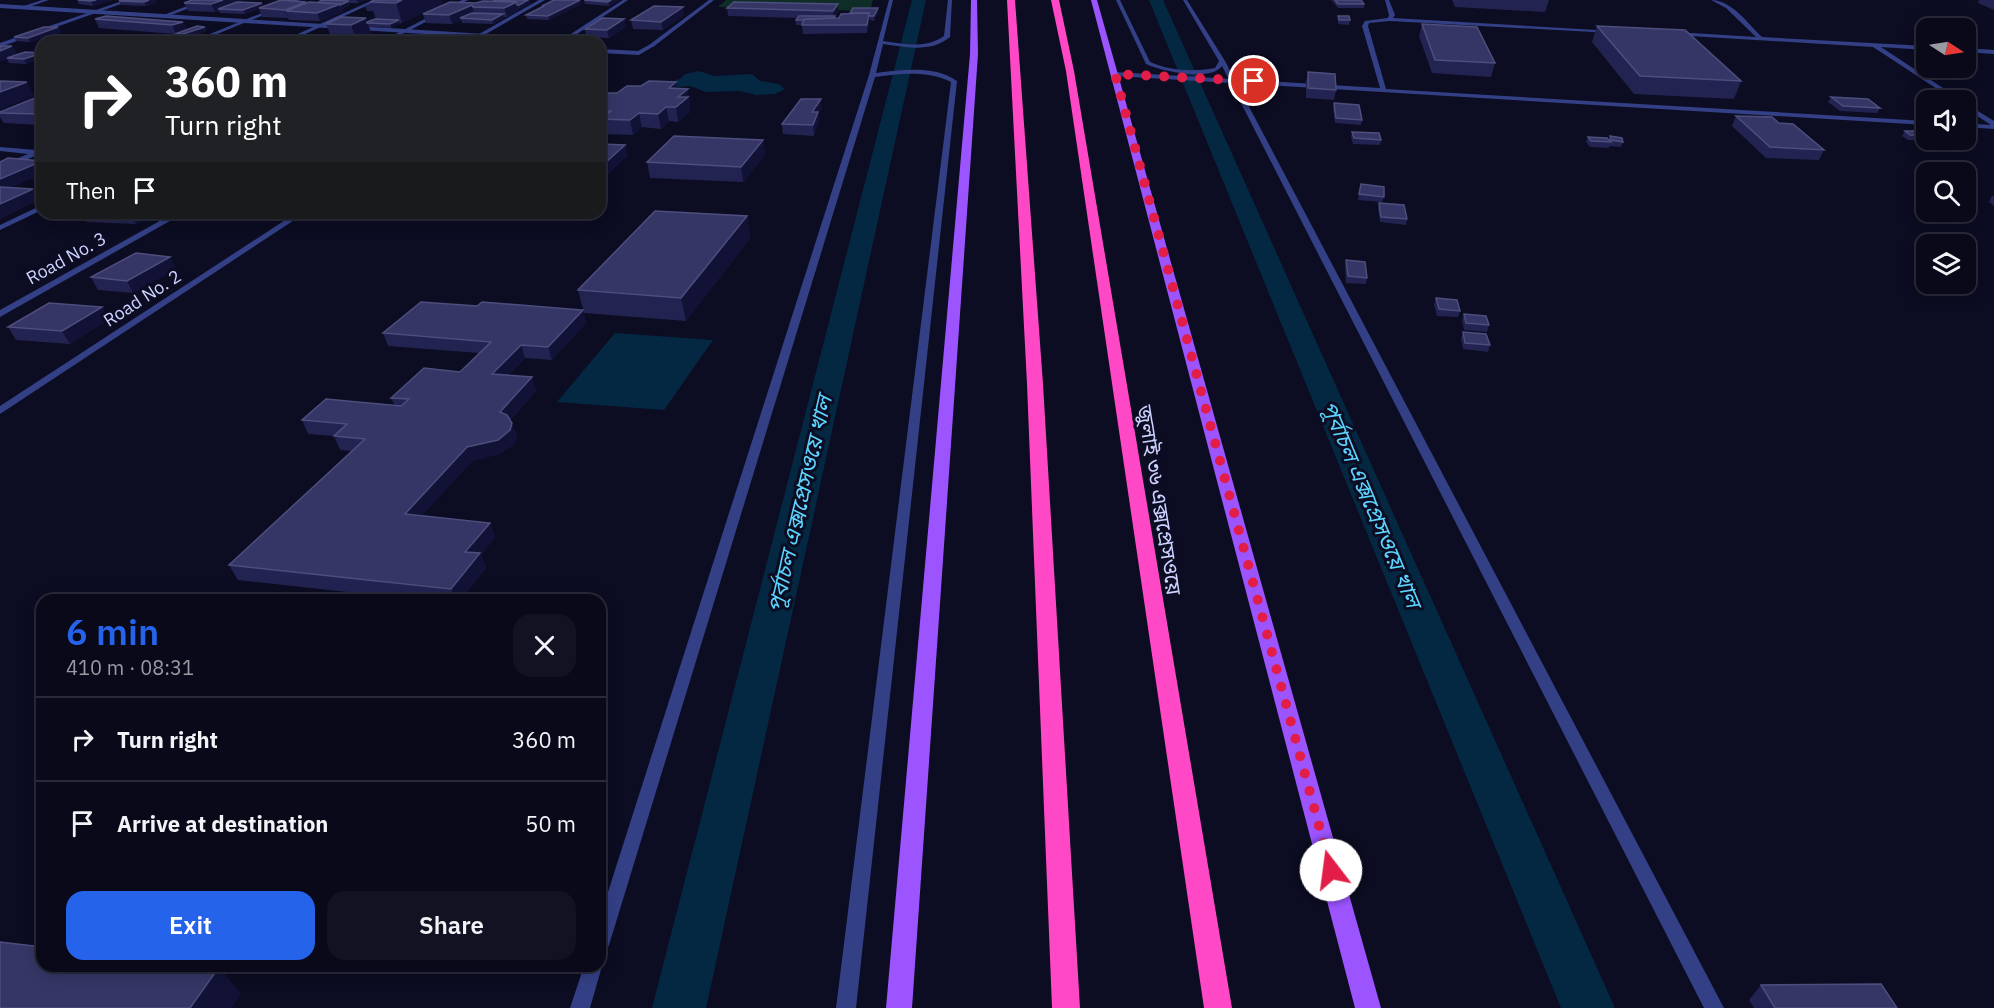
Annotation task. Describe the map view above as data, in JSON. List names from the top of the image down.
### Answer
{
  "streets": {
    "highway": ["জুলাই ৩৬ এক্সপ্রেসওয়ে"],
    "street": ["Road No. 3", "Road No. 2"]
  },
  "water": ["পূর্বাচল এক্সপ্রেসওয়ে খাল"],
  "north": "right",
  "page": {
    "turn": ["360 m", "Turn right"],
    "then": "Then",
    "heading": ["6 min", "410 m · 08:31"],
    "list": [
      {
        "name": "Turn right",
        "value": "360 m"
      },
      {
        "name": "Arrive at destination",
        "value": "50 m"
      }
    ],
    "buttons": ["Exit", "Share"]
  }
}
